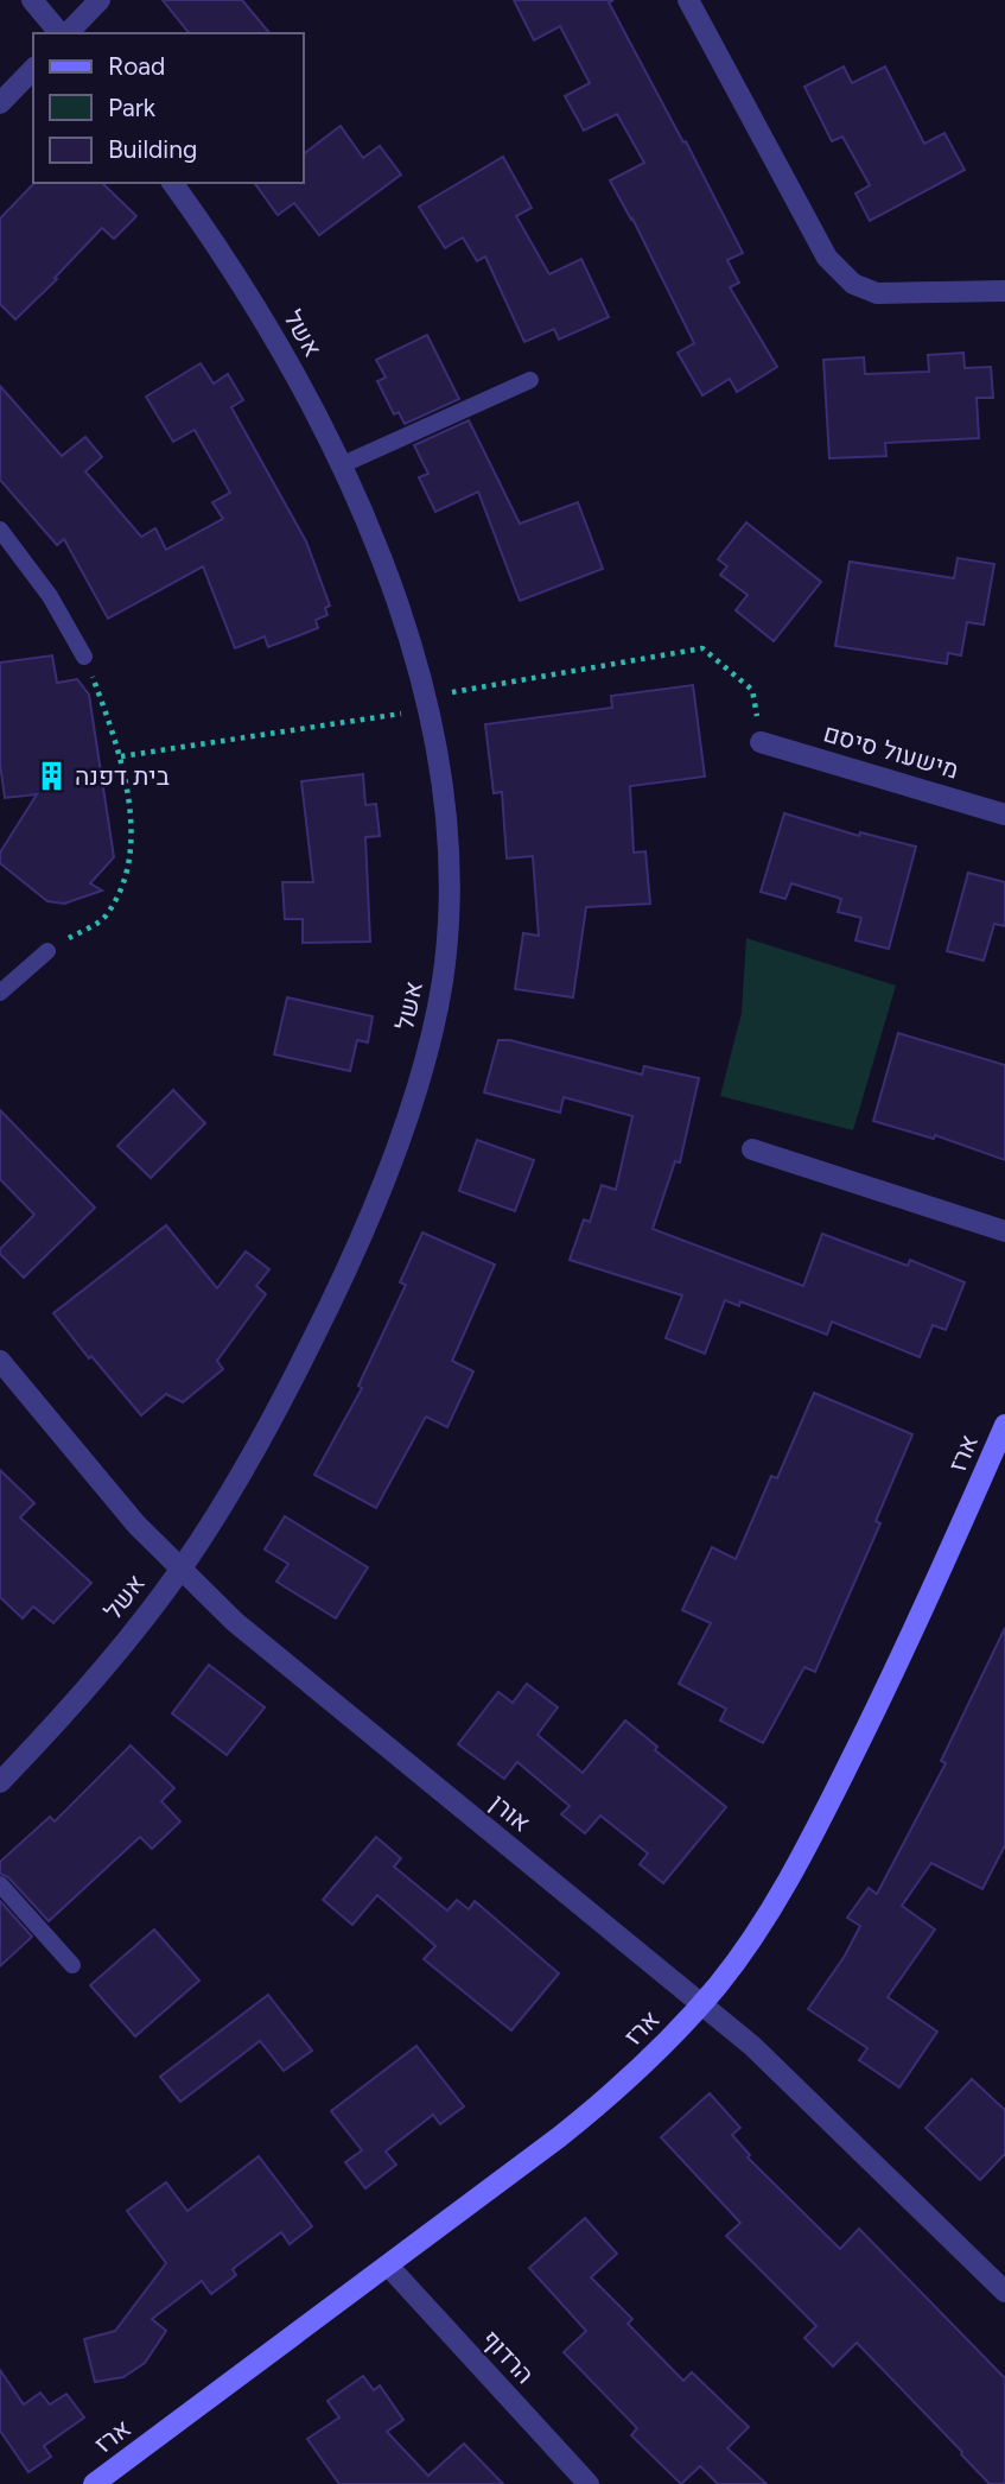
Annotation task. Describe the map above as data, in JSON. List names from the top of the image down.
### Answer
{
  "streets": {
    "street": [
      "אשל",
      "מישעול סיסם",
      "ארז",
      "אורן",
      "הרדוף"
    ]
  },
  "crossings": [
    ["אשל", "אורן"],
    ["ארז", "אורן"],
    ["ארז", "הרדוף"]
  ],
  "places": {
    "building": ["בית דפנה"]
  },
  "legend": ["Road", "Park", "Building"]
}
